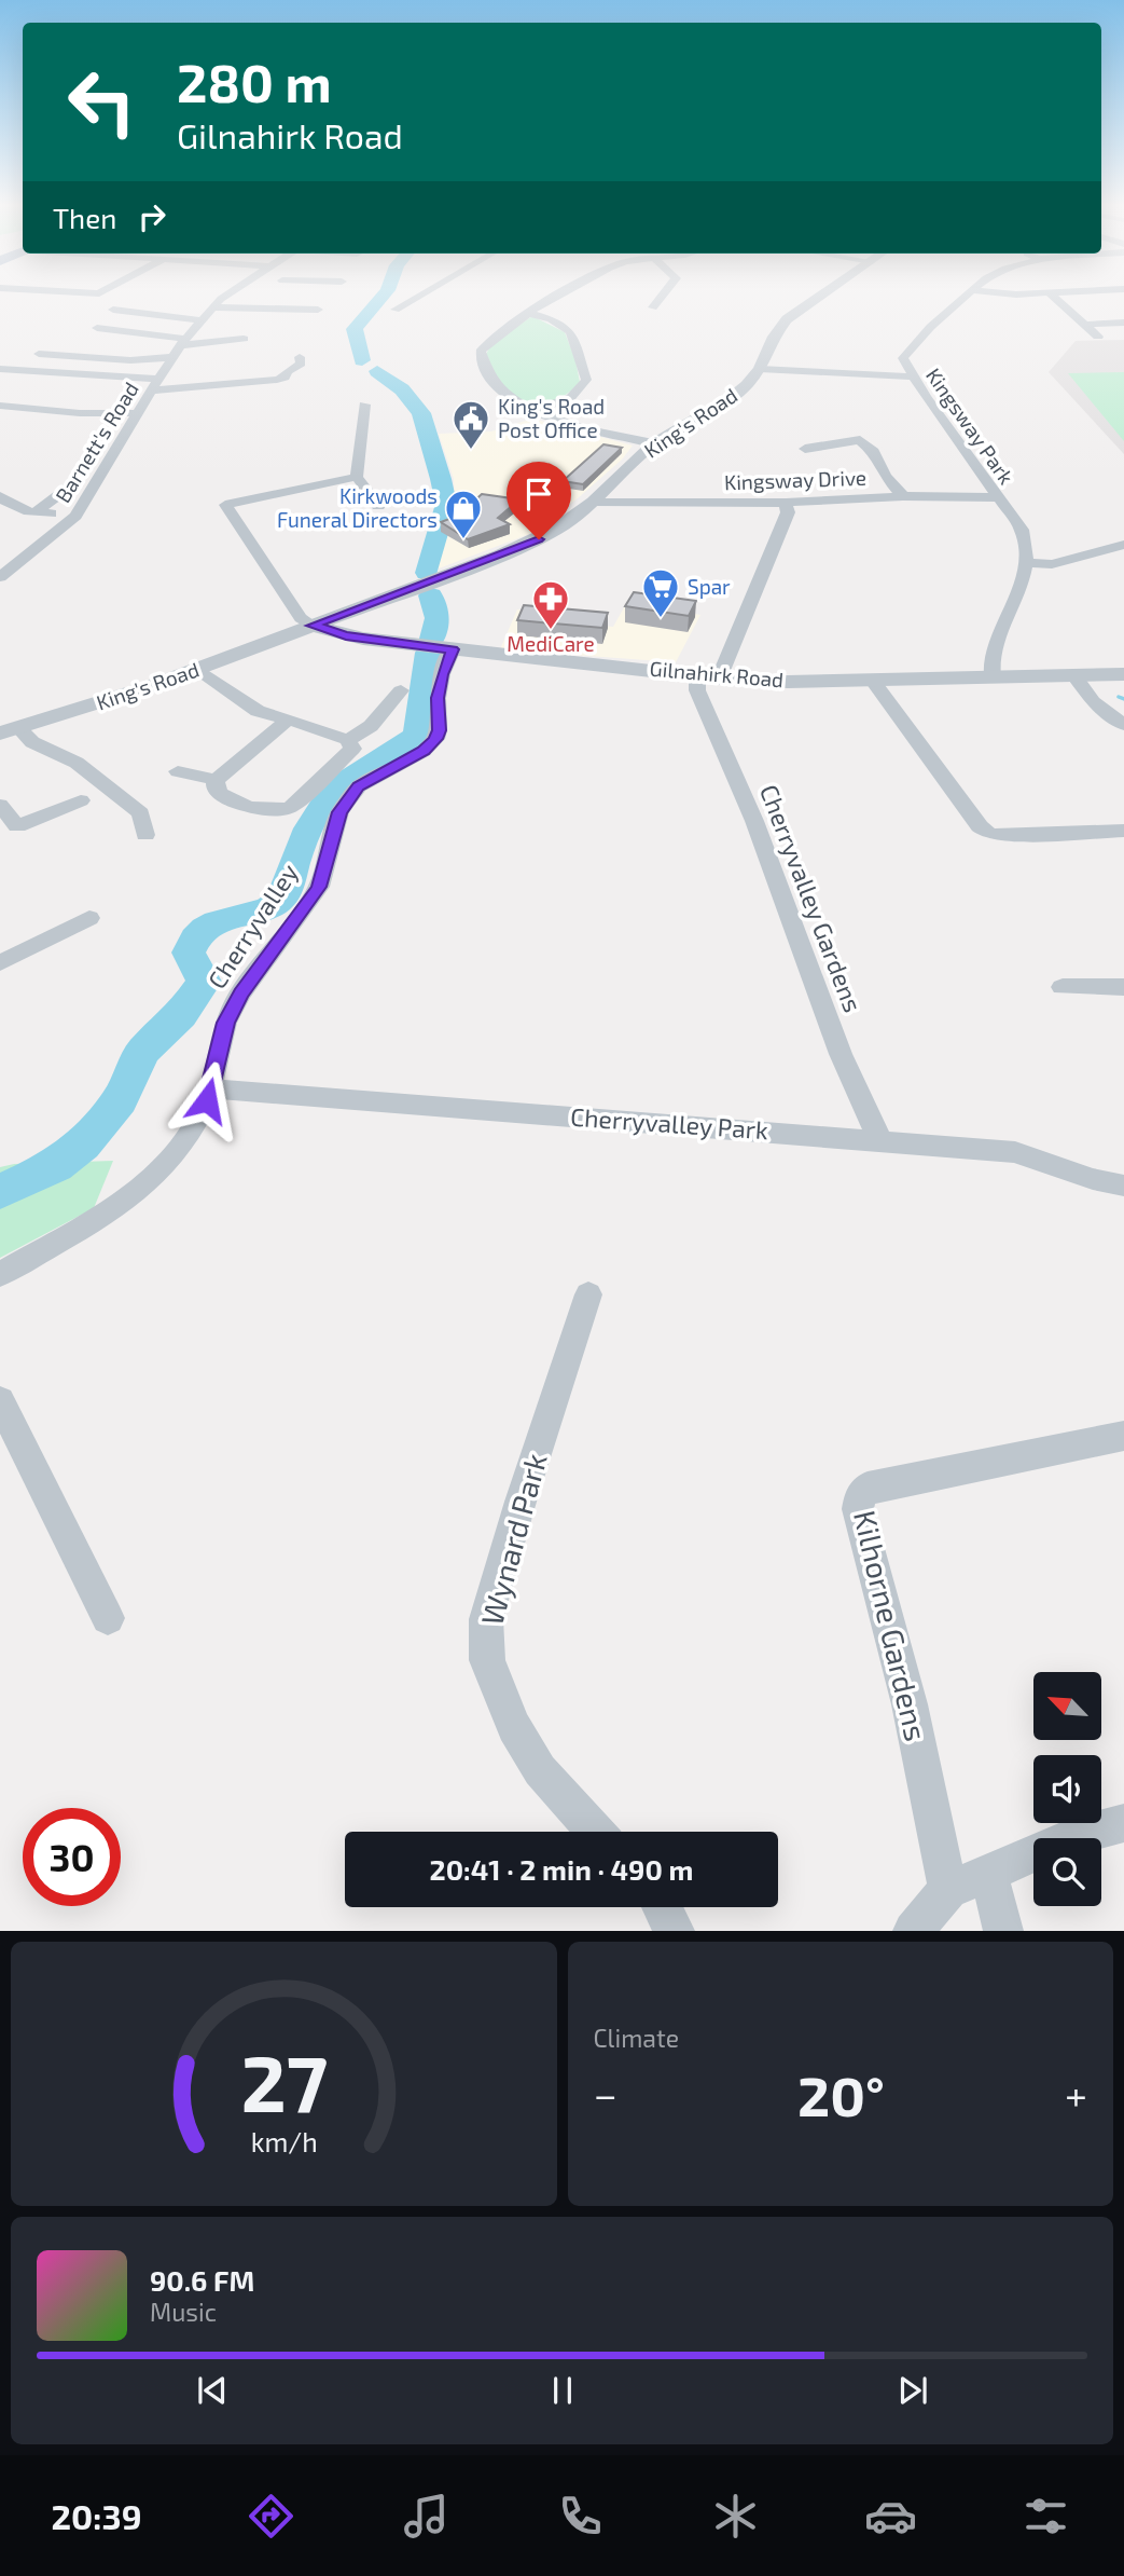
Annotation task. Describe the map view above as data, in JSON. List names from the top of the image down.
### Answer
{
  "streets": {
    "street": [
      "King's Road",
      "Kingsway Park",
      "Barnett's Road",
      "Kingsway Drive",
      "Gilnahirk Road",
      "Cherryvalley Gardens",
      "Cherryvalley",
      "Cherryvalley Park",
      "Wynard Park",
      "Kilhorne Gardens"
    ]
  },
  "crossings": [
    ["King's Road", "Kingsway Drive"],
    ["King's Road", "Gilnahirk Road"],
    ["Kingsway Park", "Kingsway Drive"],
    ["Gilnahirk Road", "Cherryvalley Gardens"],
    ["Gilnahirk Road", "Cherryvalley"],
    ["Cherryvalley Gardens", "Cherryvalley Park"],
    ["Cherryvalley", "Cherryvalley Park"]
  ],
  "places": {
    "public building": ["King's Road Post Office"],
    "shop": ["Kirkwoods Funeral Directors"],
    "supermarket": ["Spar"],
    "pharmacy": ["MediCare"]
  },
  "north": "top left",
  "page": {
    "turn": ["280 m", "Gilnahirk Road"],
    "then": "Then",
    "limit": "30",
    "trip": "20:41 · 2 min · 490 m",
    "tile": "Climate",
    "heat": ["−", "20°", "+"],
    "song": ["90.6 FM", "Music"],
    "tabs": "20:39",
    "gauge": ["27", "km/h"]
  }
}
